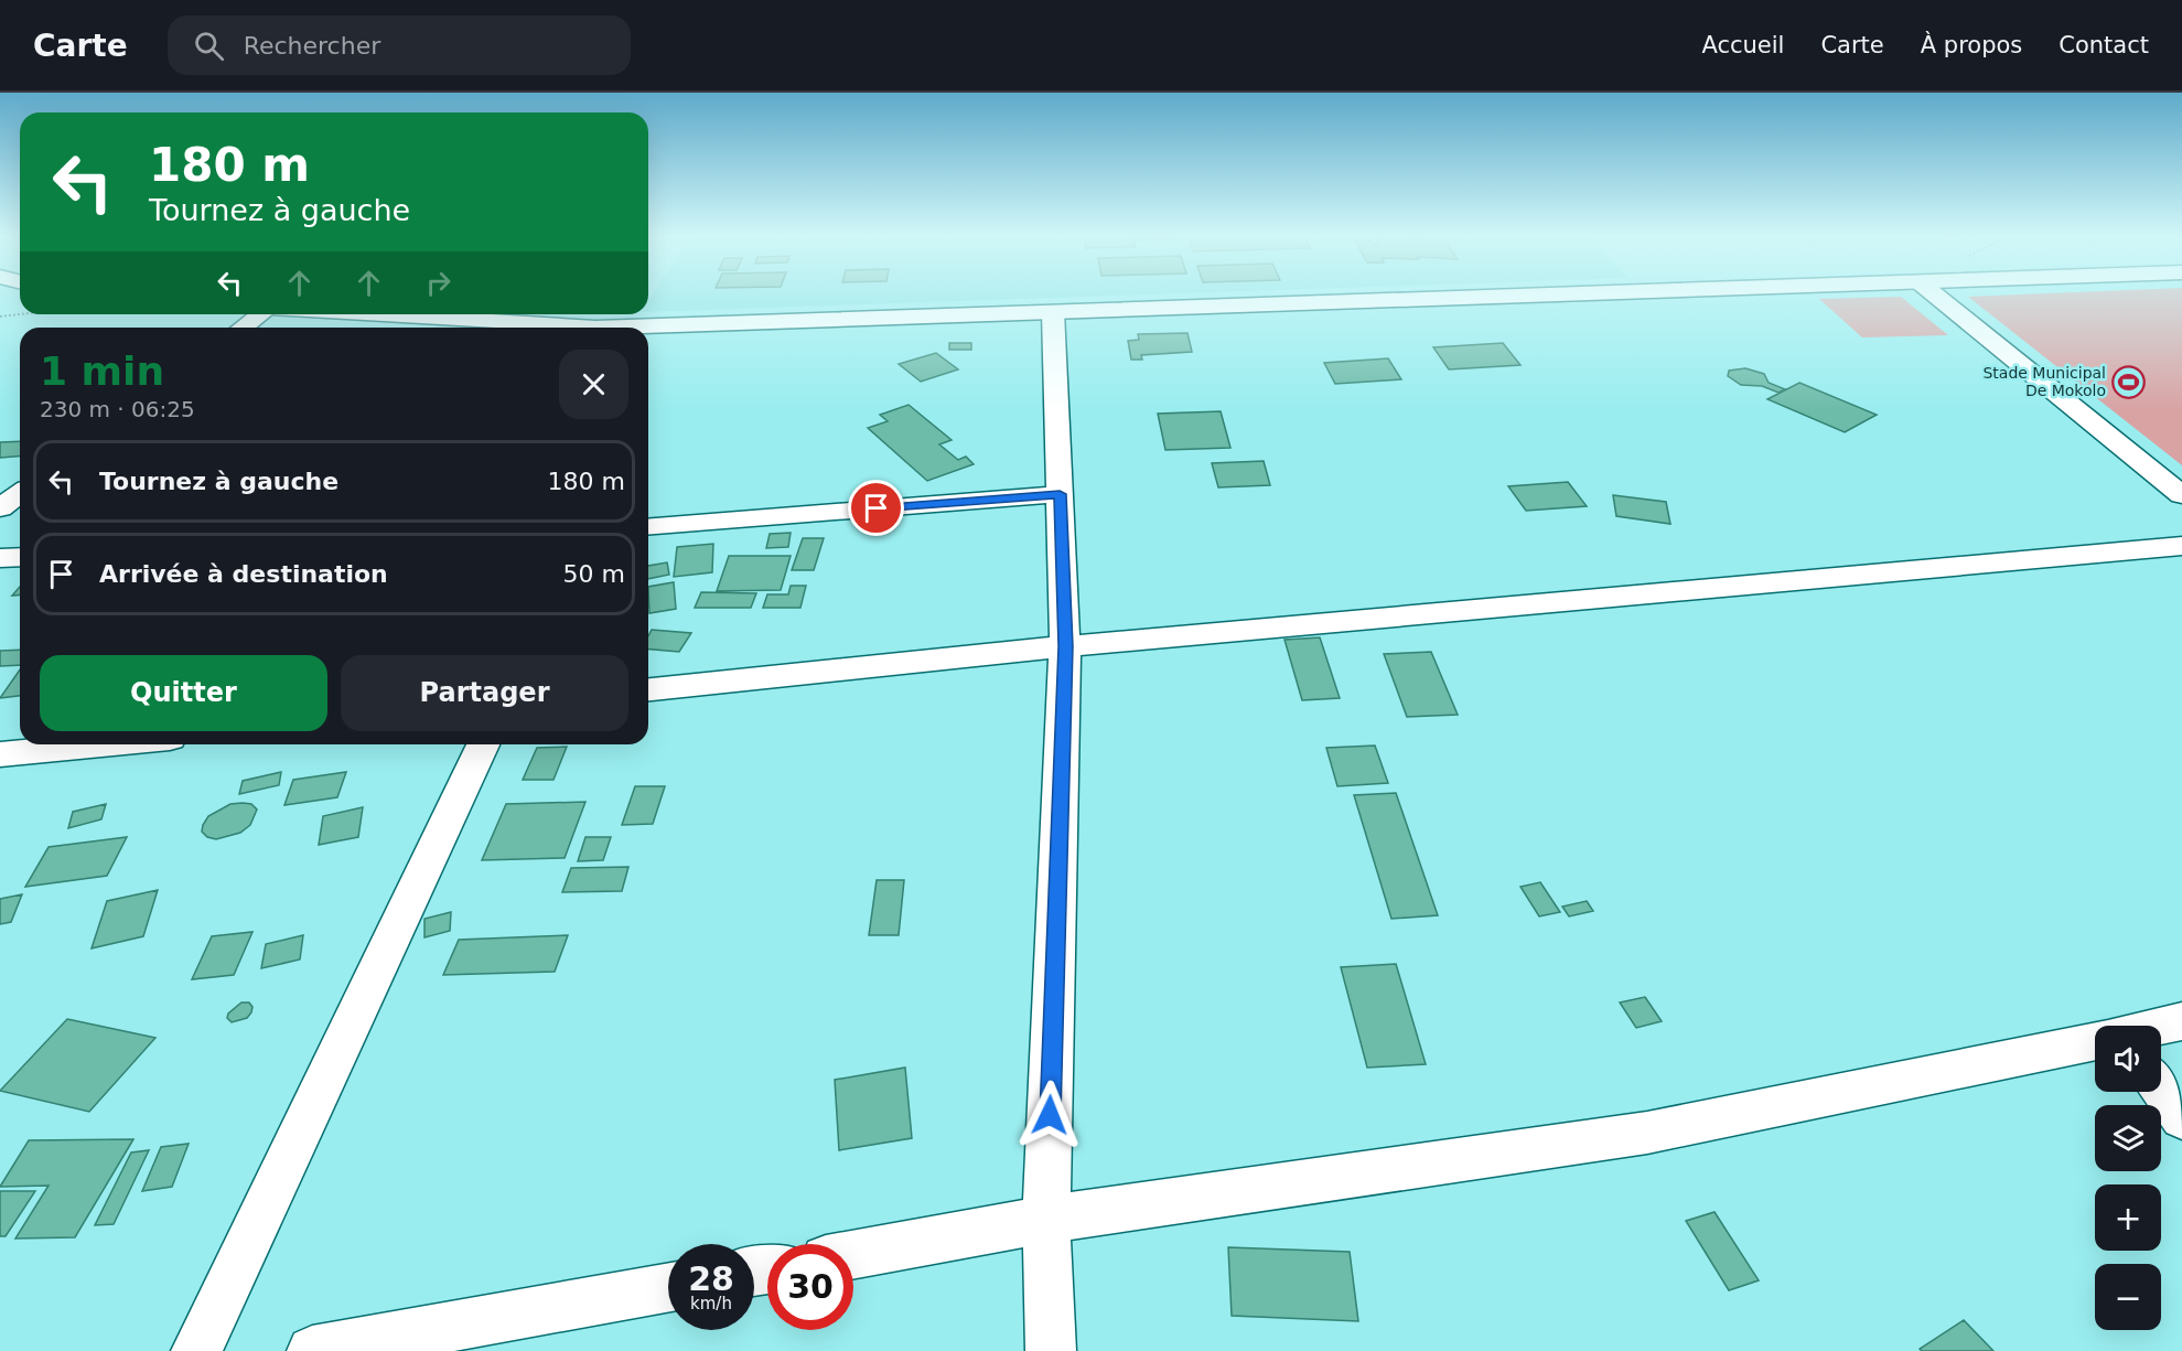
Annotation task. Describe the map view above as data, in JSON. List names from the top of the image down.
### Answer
{
  "places": {
    "sports": ["Stade Municipal De Mokolo"]
  },
  "page": {
    "header": "Carte",
    "search": "Rechercher",
    "nav": [
      "Accueil",
      "Carte",
      "À propos",
      "Contact"
    ],
    "turn": ["180 m", "Tournez à gauche"],
    "heading": ["1 min", "230 m · 06:25"],
    "list": [
      {
        "name": "Tournez à gauche",
        "value": "180 m"
      },
      {
        "name": "Arrivée à destination",
        "value": "50 m"
      }
    ],
    "buttons": ["Quitter", "Partager"],
    "map_buttons": ["+", "−"],
    "speed": "28 km/h",
    "limit": "30"
  }
}
